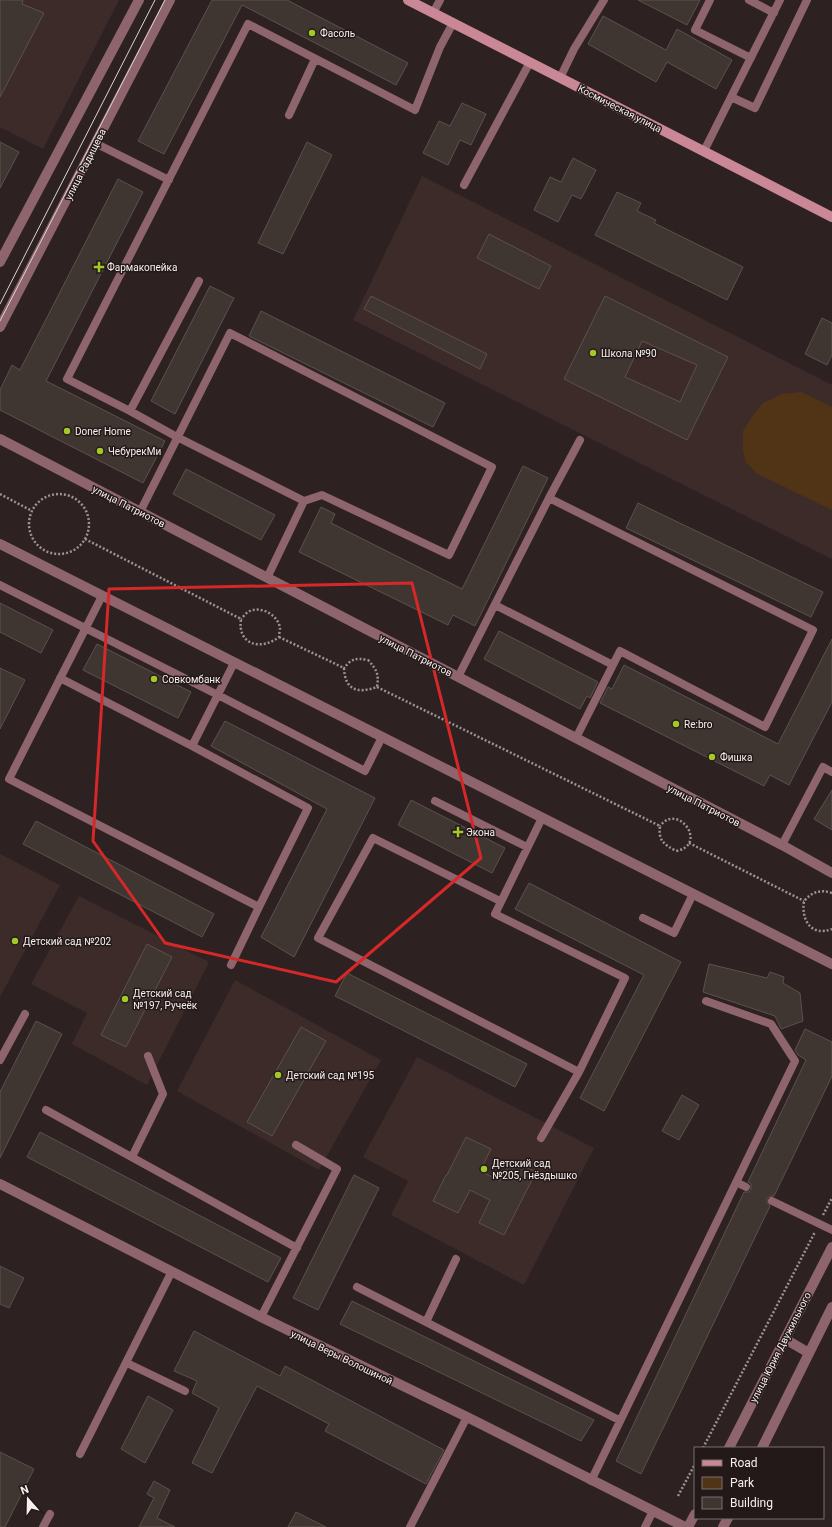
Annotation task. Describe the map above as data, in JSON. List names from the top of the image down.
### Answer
{
  "streets": {
    "main road": ["Космическая улица"],
    "street": [
      "улица Радищева",
      "улица Патриотов",
      "улица Юрия Двужильного",
      "улица Веры Волошиной"
    ]
  },
  "places": {
    "other": [
      "Фасоль",
      "Школа №90",
      "Doner Home",
      "ЧебурекМи",
      "Совкомбанк",
      "Re:bro",
      "Фишка",
      "Детский сад №202",
      "Детский сад №197, Ручеёк",
      "Детский сад №195",
      "Детский сад №205, Гнёздышко"
    ],
    "health": ["Фармакопейка", "Экона"]
  },
  "legend": ["Road", "Park", "Building"],
  "north": "top"
}
